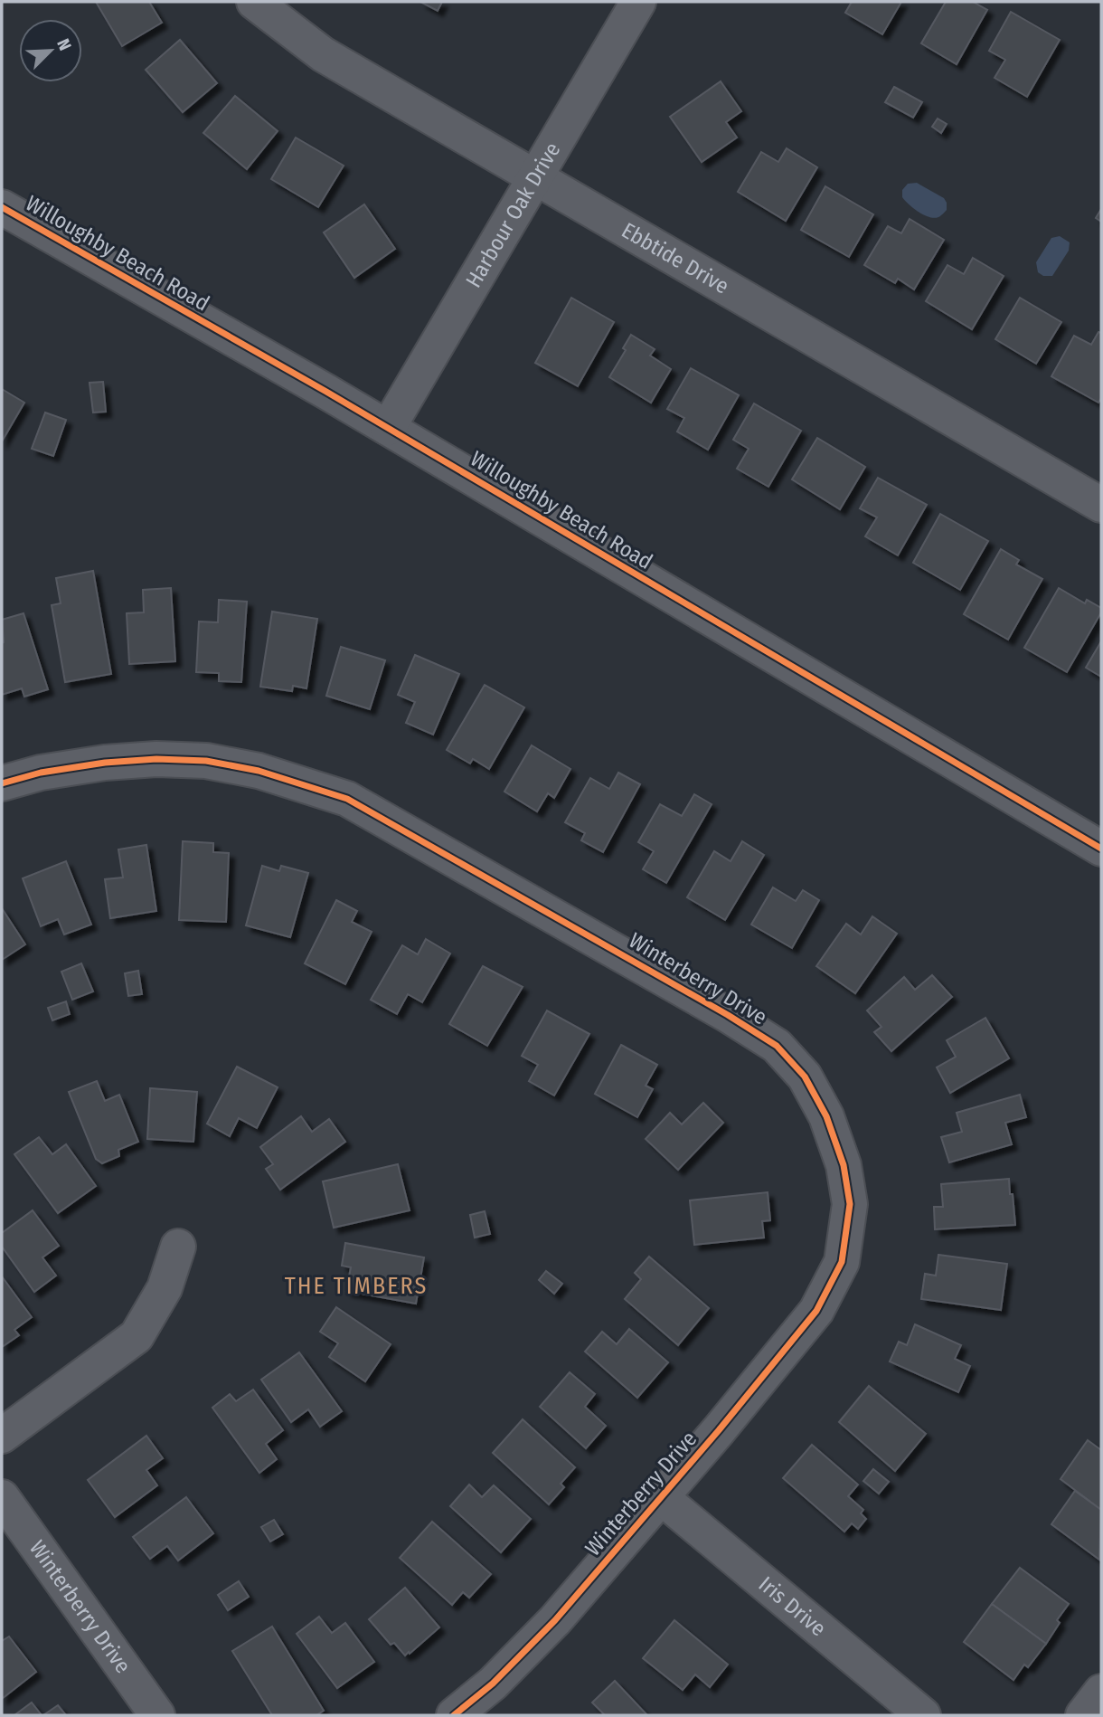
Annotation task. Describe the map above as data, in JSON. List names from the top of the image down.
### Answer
{
  "streets": {
    "street": [
      "Harbour Oak Drive",
      "Willoughby Beach Road",
      "Ebbtide Drive",
      "Winterberry Drive",
      "Iris Drive"
    ]
  },
  "crossings": [
    ["Harbour Oak Drive", "Willoughby Beach Road"],
    ["Harbour Oak Drive", "Ebbtide Drive"],
    ["Winterberry Drive", "Iris Drive"]
  ],
  "districts": ["THE TIMBERS"],
  "north": "top right"
}
